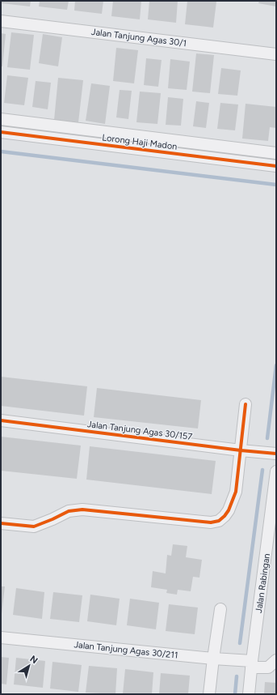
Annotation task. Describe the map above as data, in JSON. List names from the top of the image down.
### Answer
{
  "streets": {
    "street": [
      "Jalan Tanjung Agas 30/1",
      "Lorong Haji Madon",
      "Jalan Tanjung Agas 30/157",
      "Jalan Rabingan",
      "Jalan Tanjung Agas 30/211"
    ]
  },
  "crossings": [
    ["Jalan Rabingan", "Jalan Tanjung Agas 30/211"]
  ],
  "north": "top right"
}
